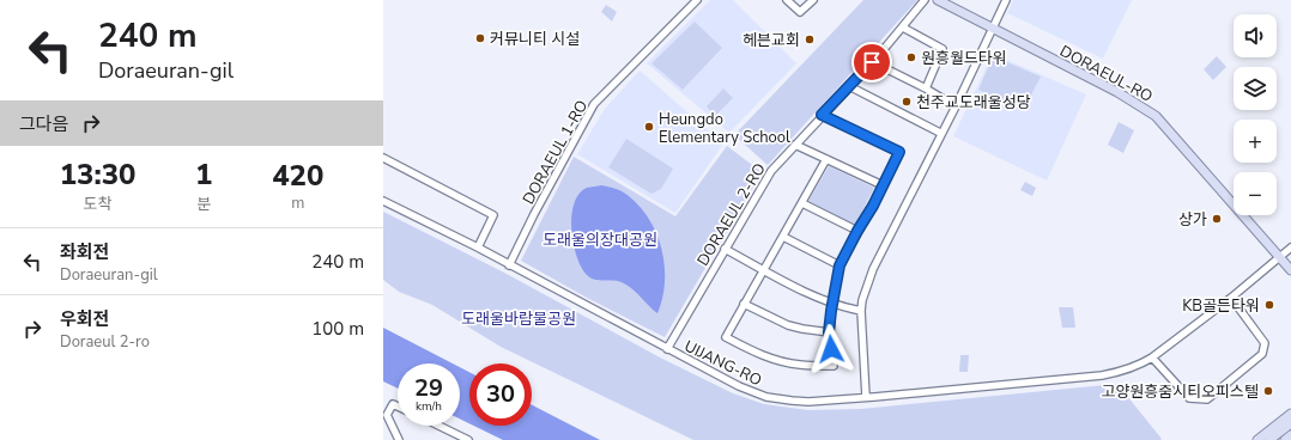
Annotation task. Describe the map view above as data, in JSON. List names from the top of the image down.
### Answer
{
  "streets": {
    "main road": ["DORAEUL-RO"],
    "street": ["DORAEUL 1-RO", "DORAEUL 2-RO", "UIJANG-RO"]
  },
  "crossings": [
    ["DORAEUL-RO", "UIJANG-RO"],
    ["DORAEUL 1-RO", "UIJANG-RO"],
    ["DORAEUL 2-RO", "UIJANG-RO"]
  ],
  "parks": ["도래울의장대공원", "도래울바람물공원"],
  "places": [
    "커뮤니티 시설",
    "헤븐교회",
    "원흥월드타워",
    "천주교도래울성당",
    "Heungdo Elementary School",
    "상가",
    "KB골든타워",
    "고양원흥줌시티오피스텔"
  ],
  "page": {
    "turn": ["240 m", "Doraeuran-gil"],
    "map_buttons": ["+", "−"],
    "then": "그다음",
    "eta": [
      "13:30",
      "도착",
      "1",
      "분",
      "420",
      "m"
    ],
    "list": [
      {
        "name": "좌회전",
        "note": "Doraeuran-gil",
        "value": "240 m"
      },
      {
        "name": "우회전",
        "note": "Doraeul 2-ro",
        "value": "100 m"
      }
    ],
    "speed": "29 km/h",
    "limit": "30"
  }
}
